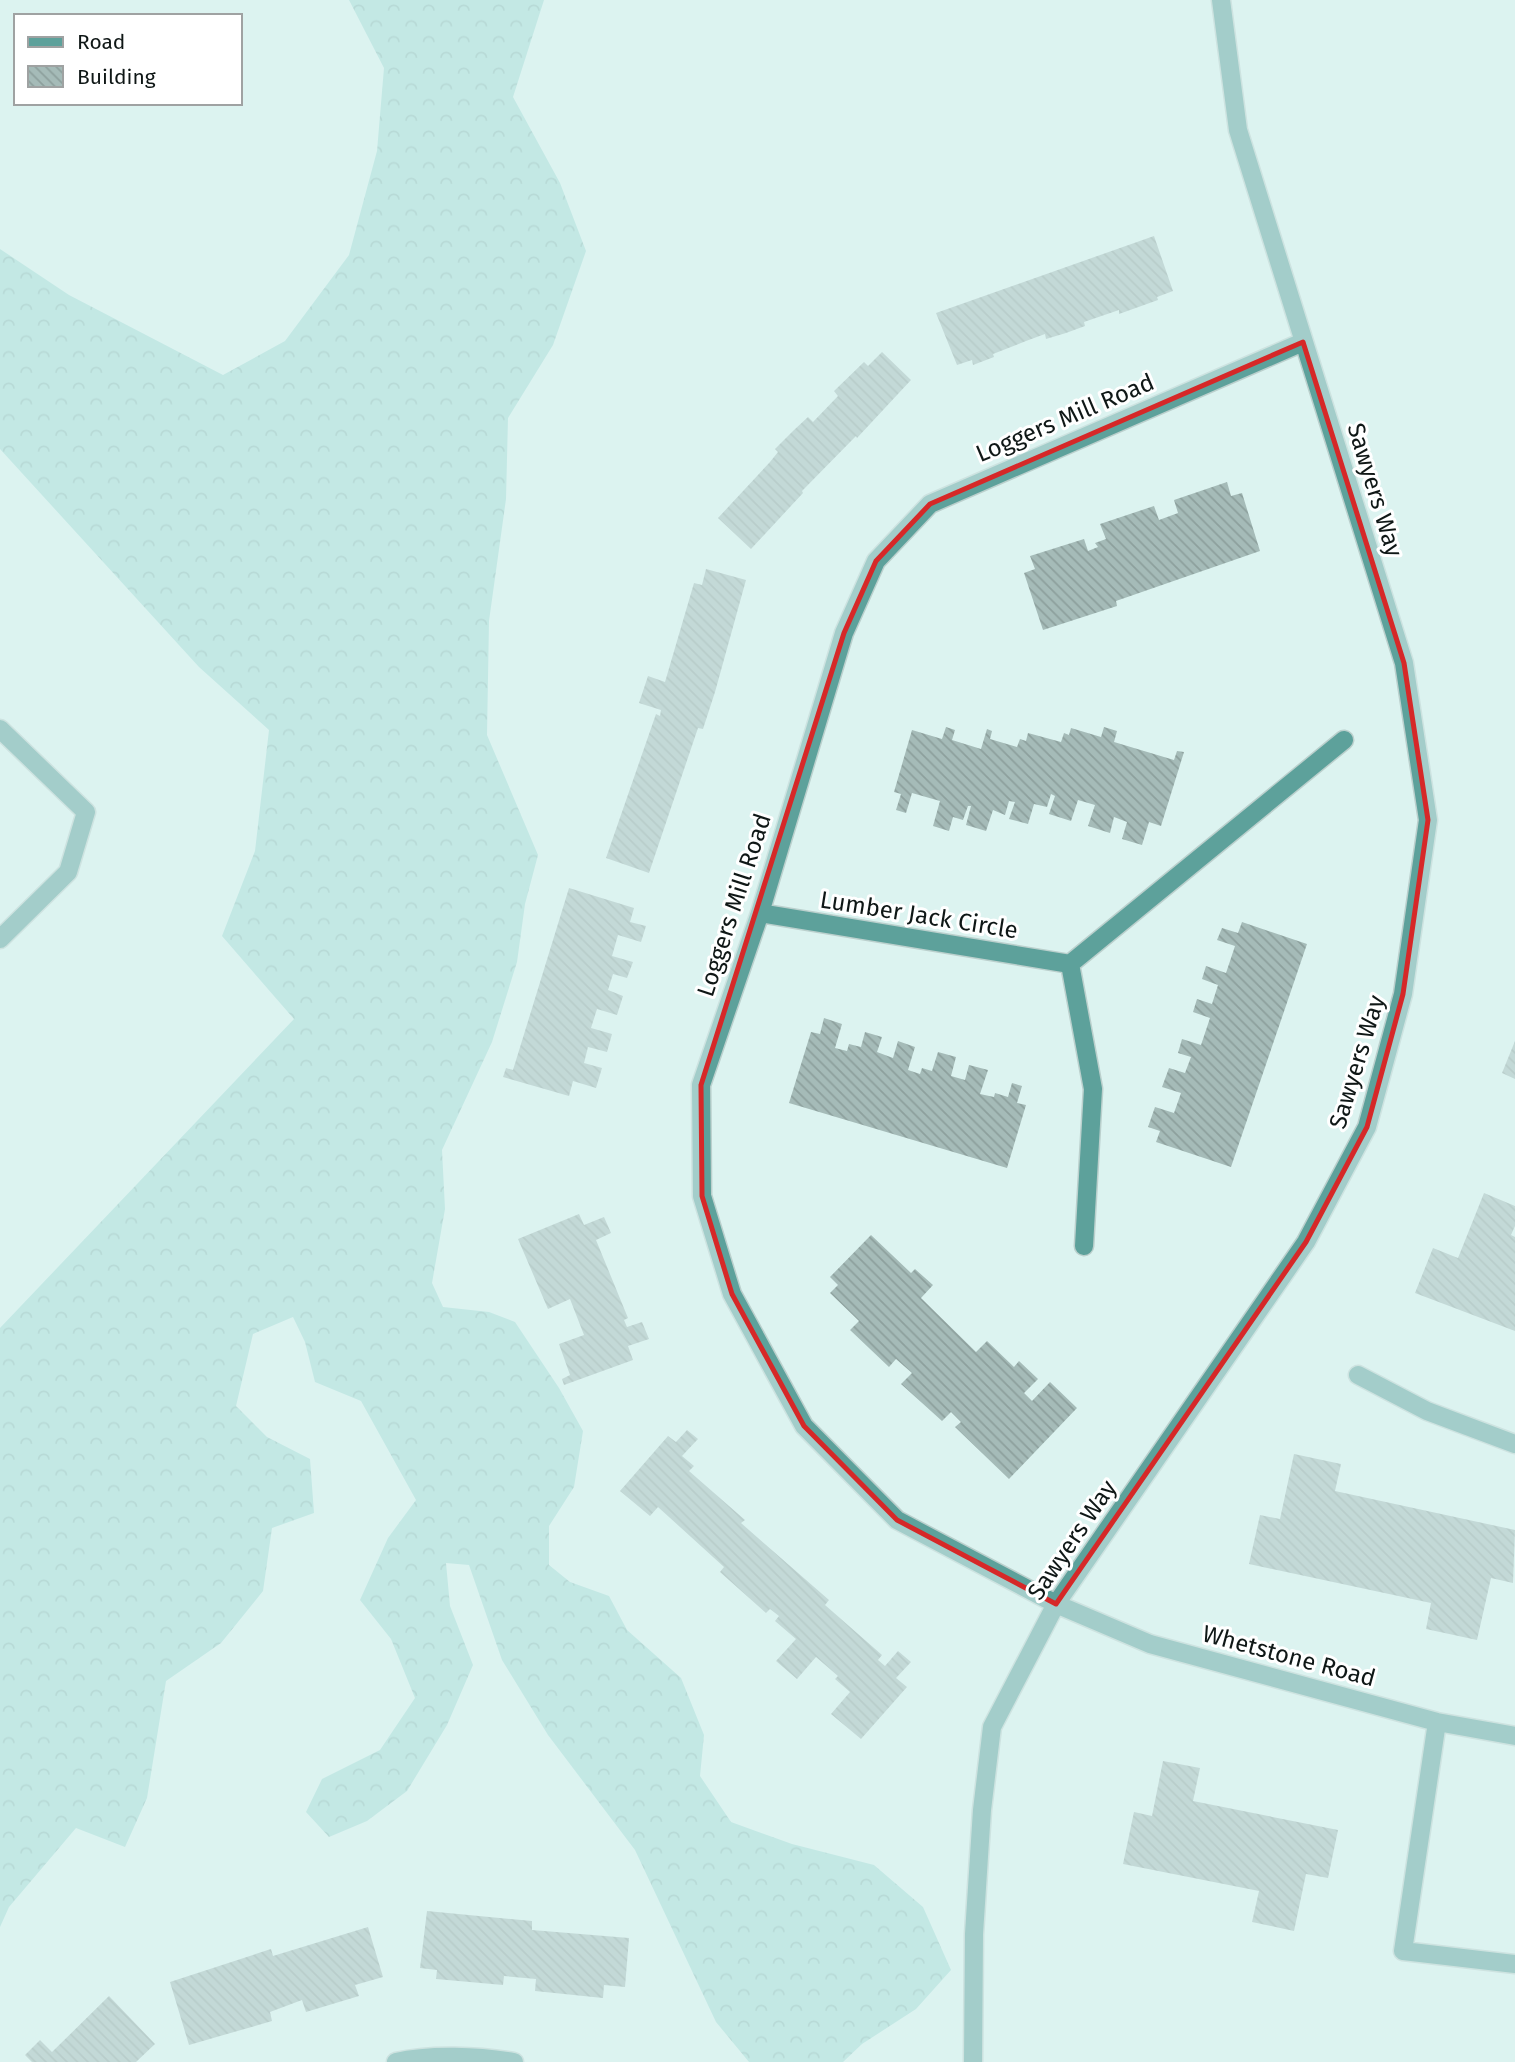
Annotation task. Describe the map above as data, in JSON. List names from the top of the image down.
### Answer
{
  "streets": {
    "street": [
      "Loggers Mill Road",
      "Sawyers Way",
      "Lumber Jack Circle",
      "Whetstone Road"
    ]
  },
  "crossings": [
    ["Loggers Mill Road", "Sawyers Way"],
    ["Loggers Mill Road", "Lumber Jack Circle"],
    ["Loggers Mill Road", "Whetstone Road"],
    ["Sawyers Way", "Whetstone Road"]
  ],
  "legend": ["Road", "Building"]
}
